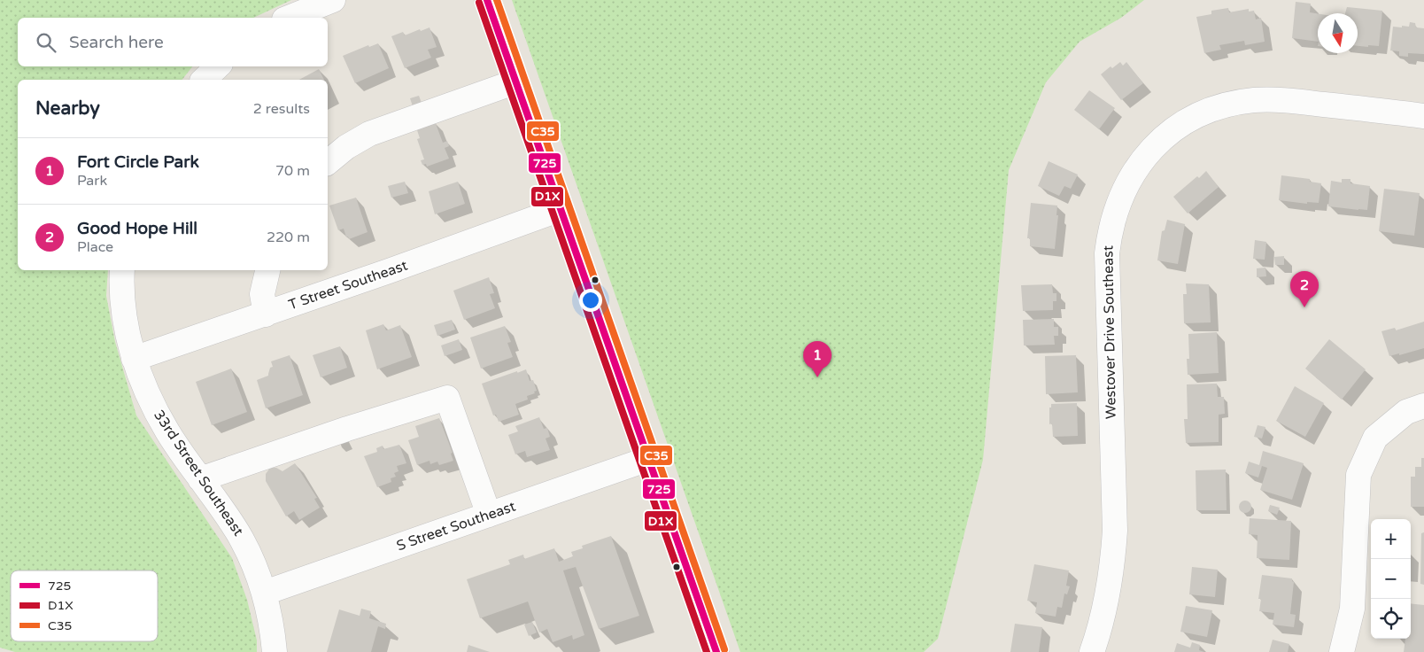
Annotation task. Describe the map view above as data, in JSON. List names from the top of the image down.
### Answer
{
  "streets": {
    "street": [
      "T Street Southeast",
      "Westover Drive Southeast",
      "33rd Street Southeast",
      "S Street Southeast"
    ]
  },
  "crossings": [
    ["T Street Southeast", "33rd Street Southeast"],
    ["33rd Street Southeast", "S Street Southeast"]
  ],
  "lines": ["transit line 725", "transit line C35", "transit line D1X"],
  "legend": ["725", "D1X", "C35"],
  "north": "bottom",
  "page": {
    "search": "Search here",
    "heading": ["Nearby", "2 results"],
    "list": [
      {
        "mark": "1",
        "name": "Fort Circle Park",
        "note": "Park",
        "value": "70 m"
      },
      {
        "mark": "2",
        "name": "Good Hope Hill",
        "note": "Place",
        "value": "220 m"
      }
    ],
    "pins": ["2", "1"],
    "map_buttons": ["+", "−"]
  }
}
